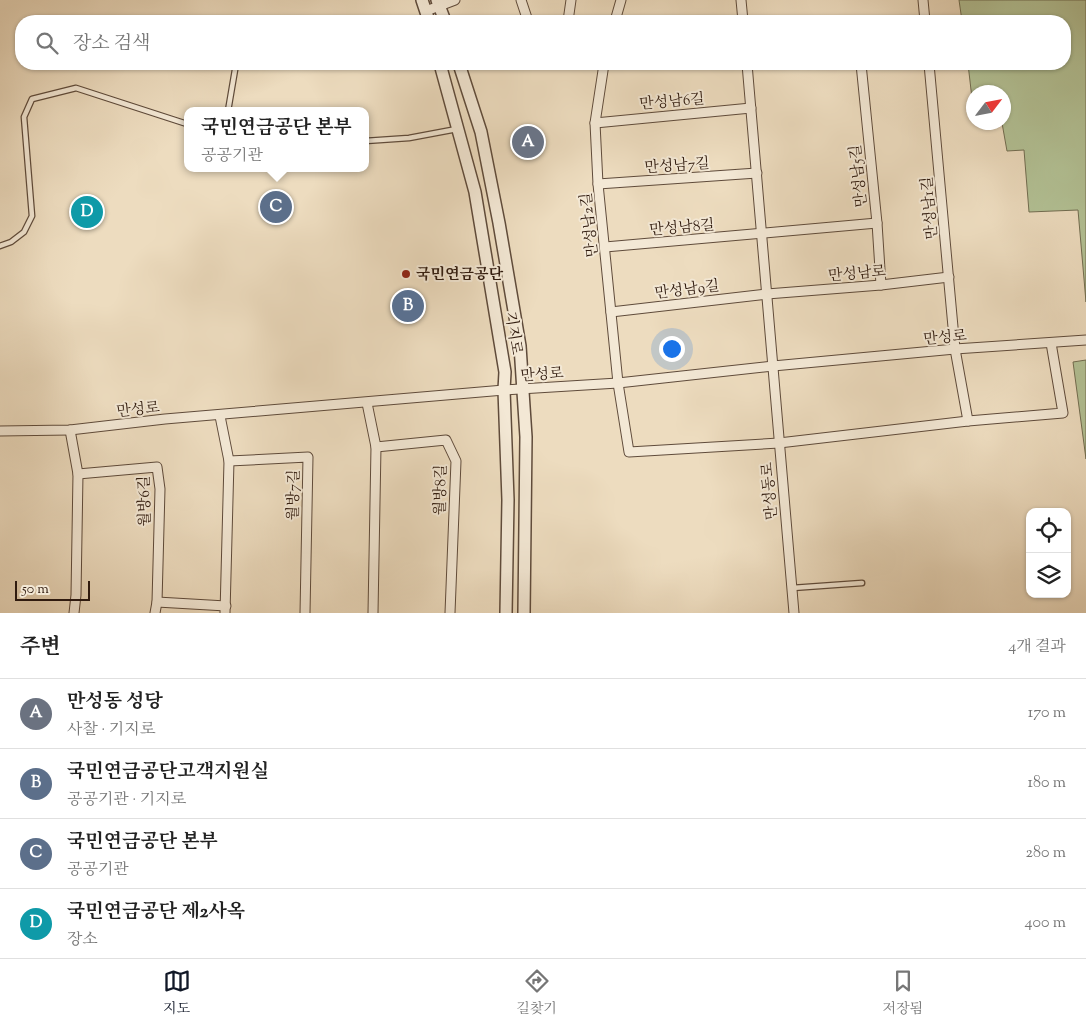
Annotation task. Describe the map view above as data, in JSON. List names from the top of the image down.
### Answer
{
  "streets": {
    "street": [
      "만성남6길",
      "만성남7길",
      "만성남5길",
      "만성남1길",
      "만성남2길",
      "만성남8길",
      "만성남로",
      "만성남9길",
      "기지로",
      "만성로",
      "월방8길",
      "만성동로",
      "월방7길",
      "월방6길"
    ]
  },
  "crossings": [
    ["만성남6길", "만성남2길"],
    ["만성남7길", "만성남2길"],
    ["만성남5길", "만성남로"],
    ["만성남1길", "만성남로"],
    ["만성남1길", "만성로"],
    ["만성남2길", "만성남8길"],
    ["만성남2길", "만성남9길"],
    ["만성남2길", "만성로"],
    ["만성남2길", "만성동로"],
    ["만성남로", "만성남9길"],
    ["기지로", "만성로"],
    ["만성로", "만성동로"]
  ],
  "places": ["국민연금공단"],
  "scale_bar": "50 m",
  "north": "top right",
  "page": {
    "search": "장소 검색",
    "popup": ["국민연금공단 본부", "공공기관"],
    "pins": [
      "A",
      "C",
      "D",
      "B"
    ],
    "scale": "50 m",
    "heading": ["주변", "4개 결과"],
    "list": [
      {
        "mark": "A",
        "name": "만성동 성당",
        "note": "사찰 · 기지로",
        "value": "170 m"
      },
      {
        "mark": "B",
        "name": "국민연금공단고객지원실",
        "note": "공공기관 · 기지로",
        "value": "180 m"
      },
      {
        "mark": "C",
        "name": "국민연금공단 본부",
        "note": "공공기관",
        "value": "280 m"
      },
      {
        "mark": "D",
        "name": "국민연금공단 제2사옥",
        "note": "장소",
        "value": "400 m"
      }
    ],
    "nav": ["지도", "길찾기", "저장됨"]
  }
}
